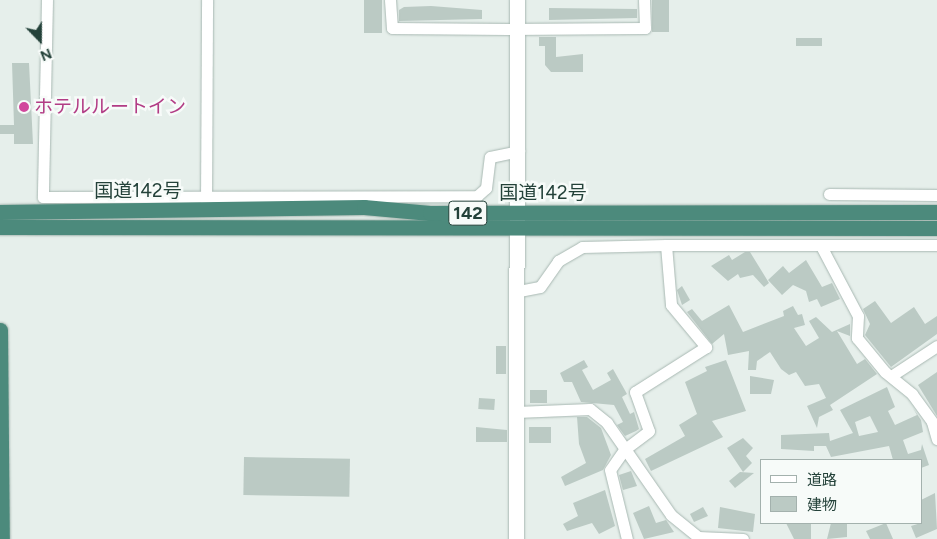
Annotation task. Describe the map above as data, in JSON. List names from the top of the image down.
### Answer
{
  "streets": {
    "highway": ["国道142号", "142"]
  },
  "places": ["ホテルルートイン"],
  "legend": ["道路", "建物"],
  "north": "bottom"
}
